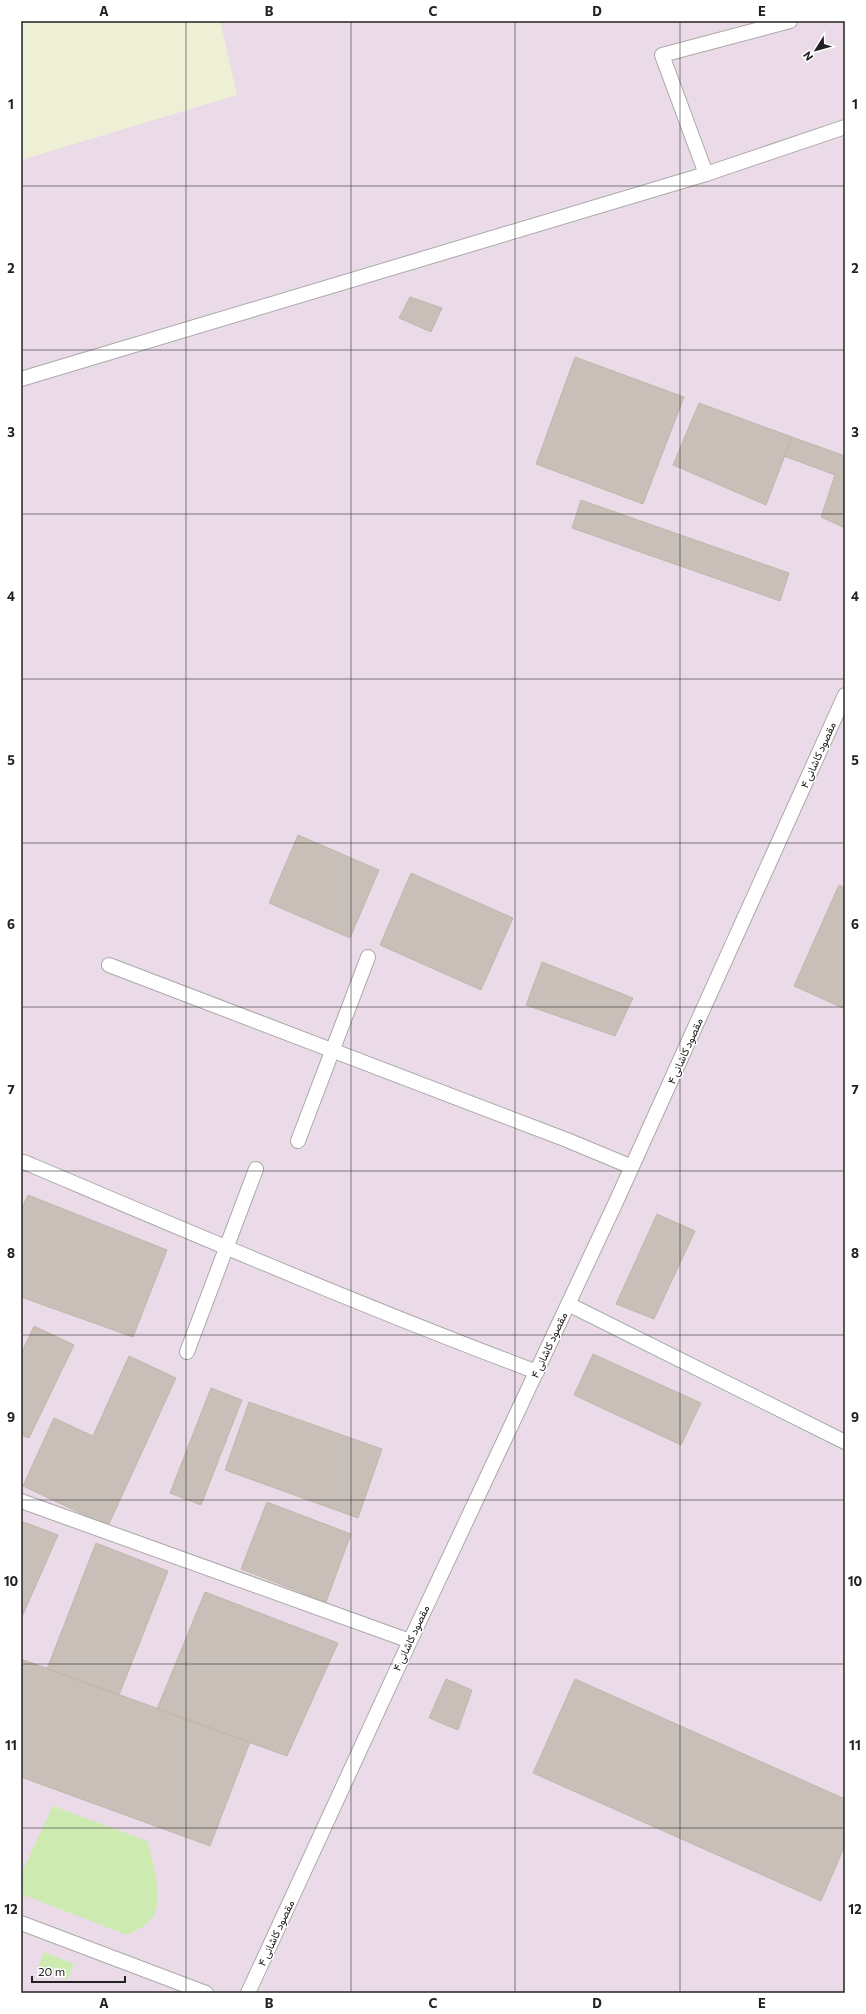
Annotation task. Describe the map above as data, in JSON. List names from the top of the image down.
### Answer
{
  "streets": {
    "lane": ["مقصود کاشانی ۴"]
  },
  "scale_bar": "20 m",
  "north": "bottom left",
  "grid": {
    "columns": [
      "A",
      "B",
      "C",
      "D",
      "E"
    ],
    "rows": [
      "1",
      "2",
      "3",
      "4",
      "5",
      "6",
      "7",
      "8",
      "9",
      "10",
      "11",
      "12"
    ]
  }
}
